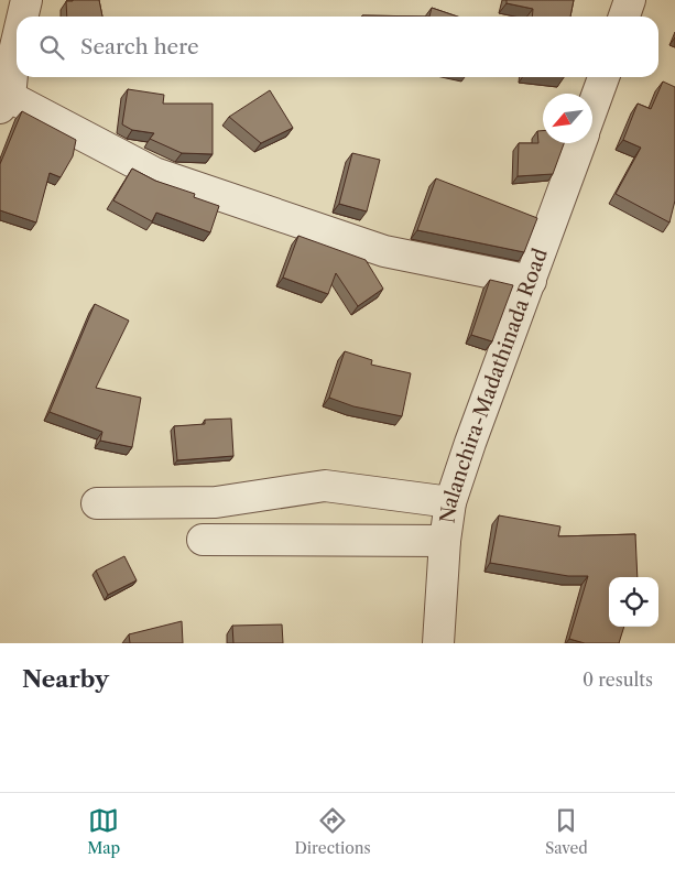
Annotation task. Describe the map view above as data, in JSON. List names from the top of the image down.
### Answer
{
  "streets": {
    "street": ["Nalanchira-Madathinada Road"]
  },
  "north": "bottom left",
  "page": {
    "search": "Search here",
    "heading": ["Nearby", "0 results"],
    "nav": ["Map", "Directions", "Saved"]
  }
}
